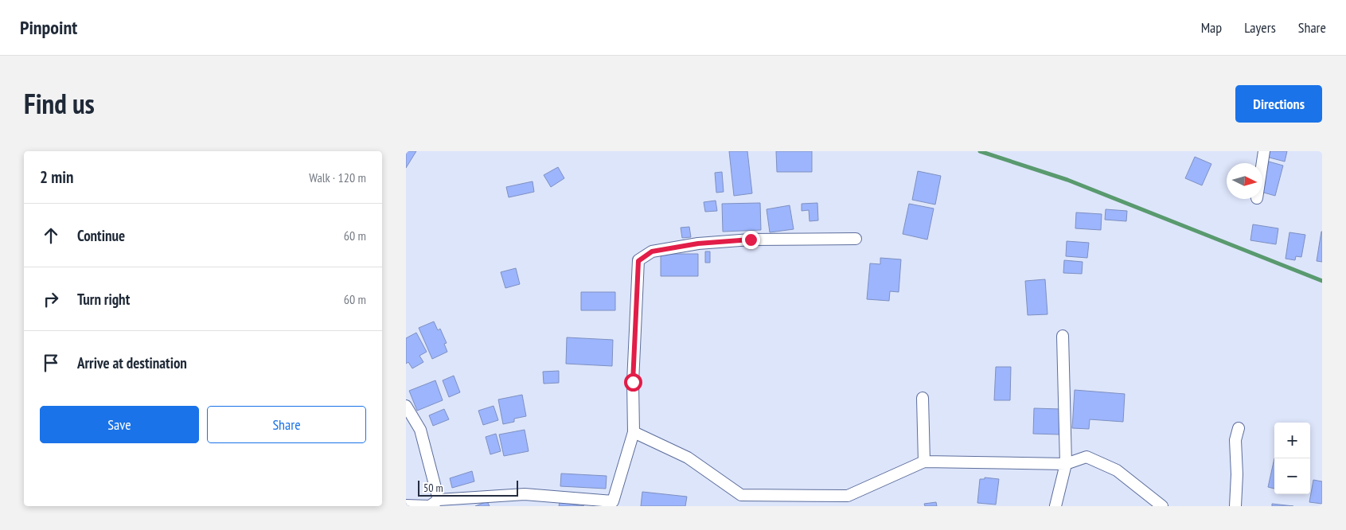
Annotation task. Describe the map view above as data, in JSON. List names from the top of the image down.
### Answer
{
  "scale_bar": "50 m",
  "north": "right",
  "page": {
    "header": "Pinpoint",
    "nav": ["Map", "Layers", "Share"],
    "title": "Find us",
    "buttons": [
      "Directions",
      ["Save", "Share"]
    ],
    "heading": ["2 min", "Walk · 120 m"],
    "list": [
      ["Continue", "60 m"],
      ["Turn right", "60 m"],
      "Arrive at destination"
    ],
    "map_buttons": ["+", "−"],
    "scale": "50 m"
  }
}
